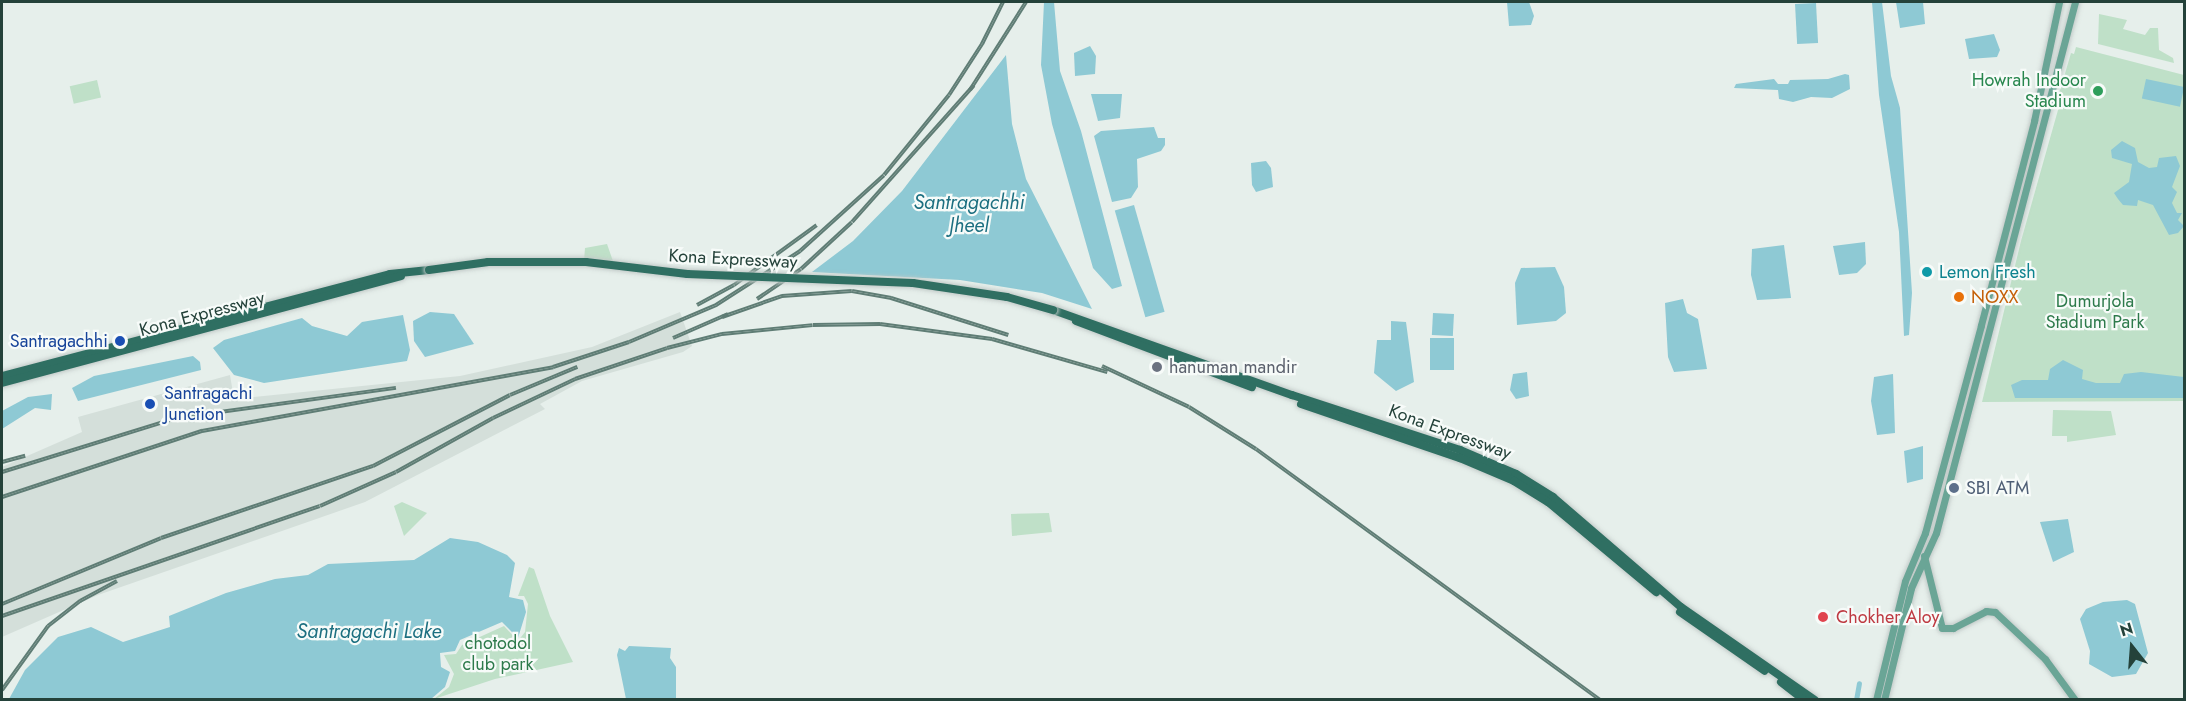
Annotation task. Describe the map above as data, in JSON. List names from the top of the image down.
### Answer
{
  "streets": {
    "highway": ["Kona Expressway"]
  },
  "water": ["Santragachhi Jheel", "Santragachi Lake"],
  "parks": ["Dumurjola Stadium Park", "chotodol club park"],
  "places": [
    "Howrah Indoor Stadium",
    "Lemon Fresh",
    "NOXX",
    "Santragachhi",
    "hanuman mandir",
    "Santragachi Junction",
    "SBI ATM",
    "Chokher Aloy"
  ],
  "north": "top"
}
